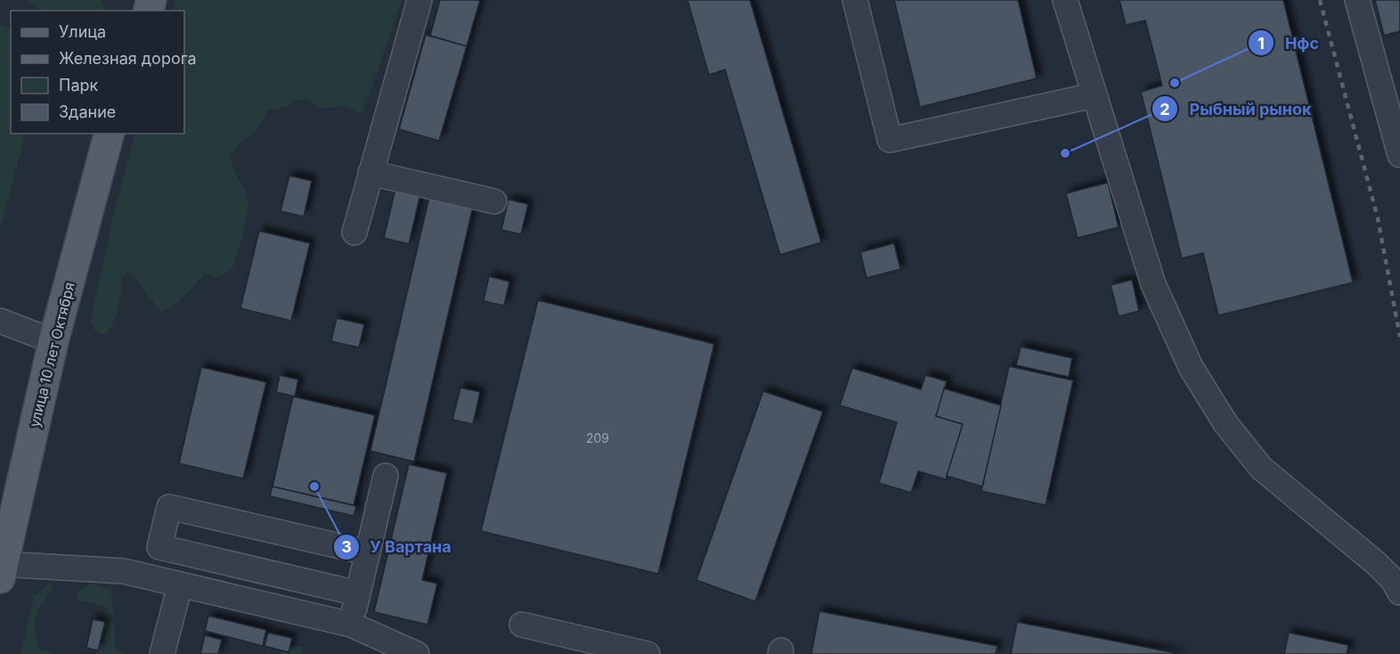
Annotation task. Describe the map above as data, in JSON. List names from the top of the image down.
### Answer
{
  "streets": {
    "main road": ["улица 10 лет Октября"]
  },
  "places": ["Нфс", "Рыбный рынок", "У Вартана"],
  "house_numbers": ["209"],
  "legend": [
    "Улица",
    "Железная дорога",
    "Парк",
    "Здание"
  ]
}
